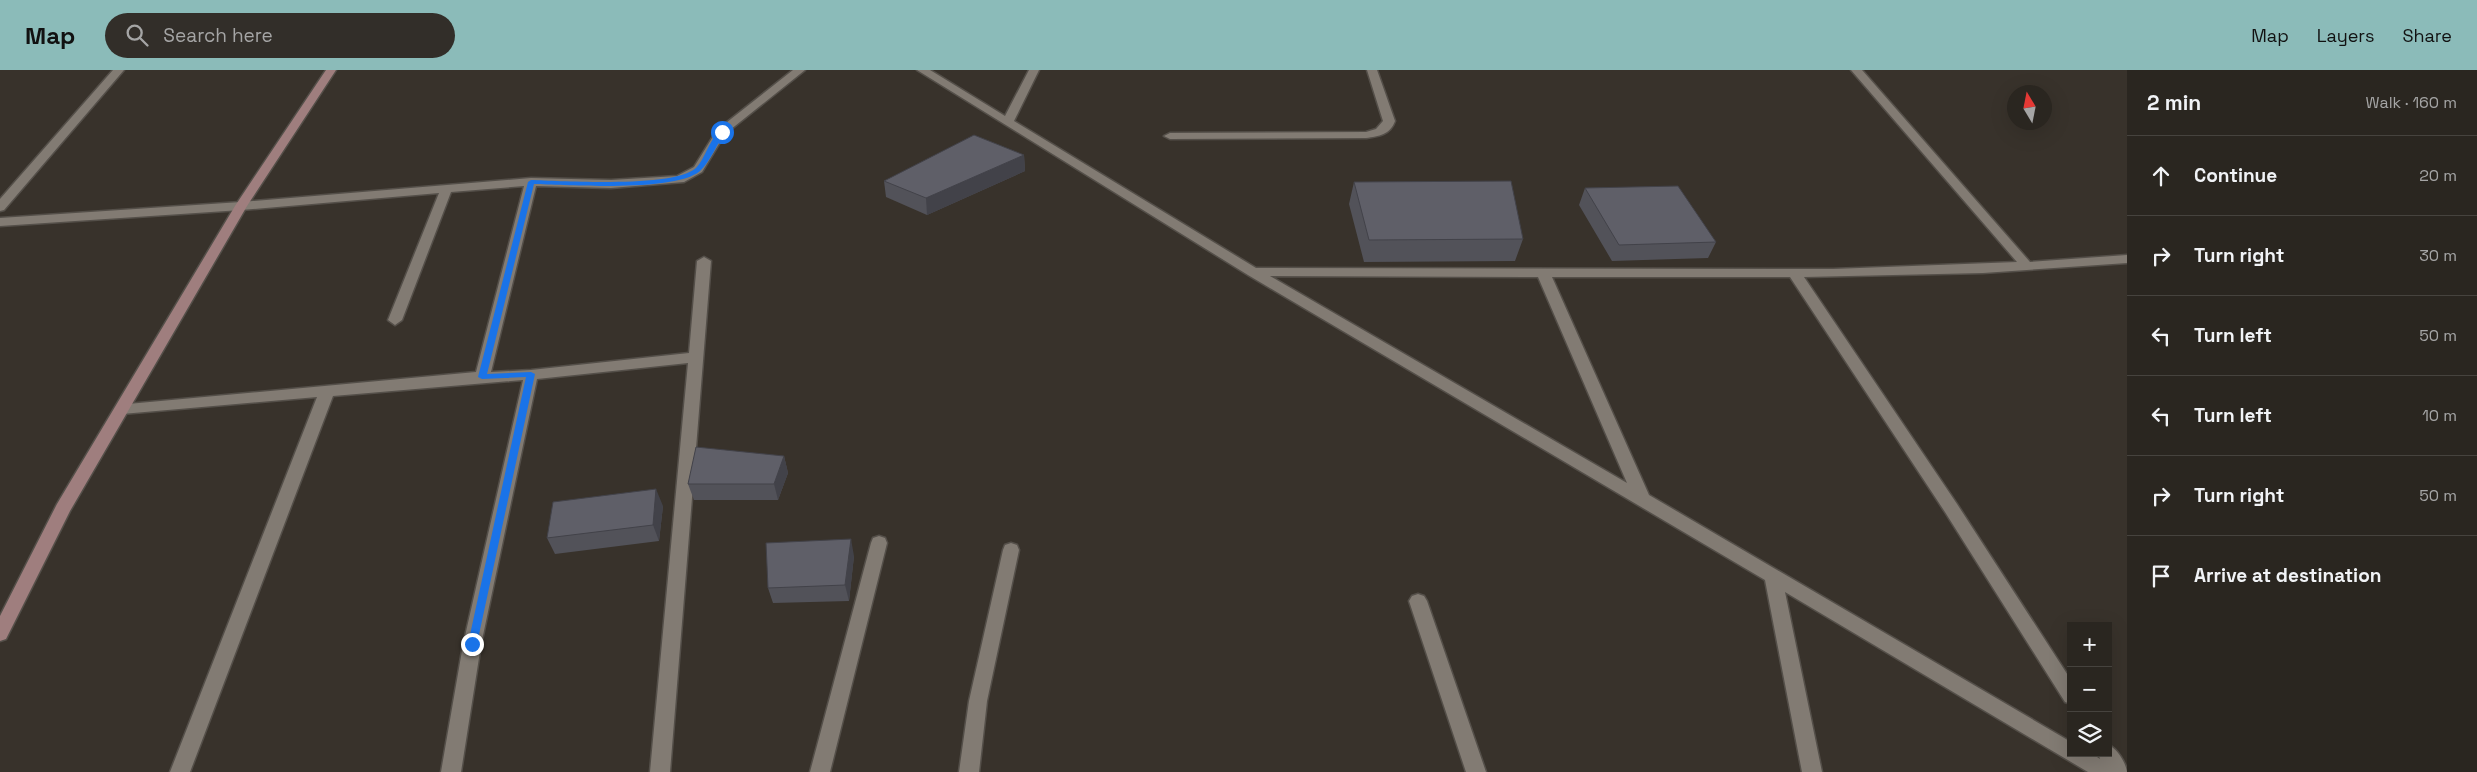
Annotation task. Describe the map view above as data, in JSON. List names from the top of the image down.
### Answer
{
  "north": "top",
  "page": {
    "header": "Map",
    "search": "Search here",
    "nav": ["Map", "Layers", "Share"],
    "heading": ["2 min", "Walk · 160 m"],
    "list": [
      ["Continue", "20 m"],
      ["Turn right", "30 m"],
      ["Turn left", "50 m"],
      ["Turn left", "10 m"],
      ["Turn right", "50 m"],
      "Arrive at destination"
    ],
    "map_buttons": ["+", "−"]
  }
}
